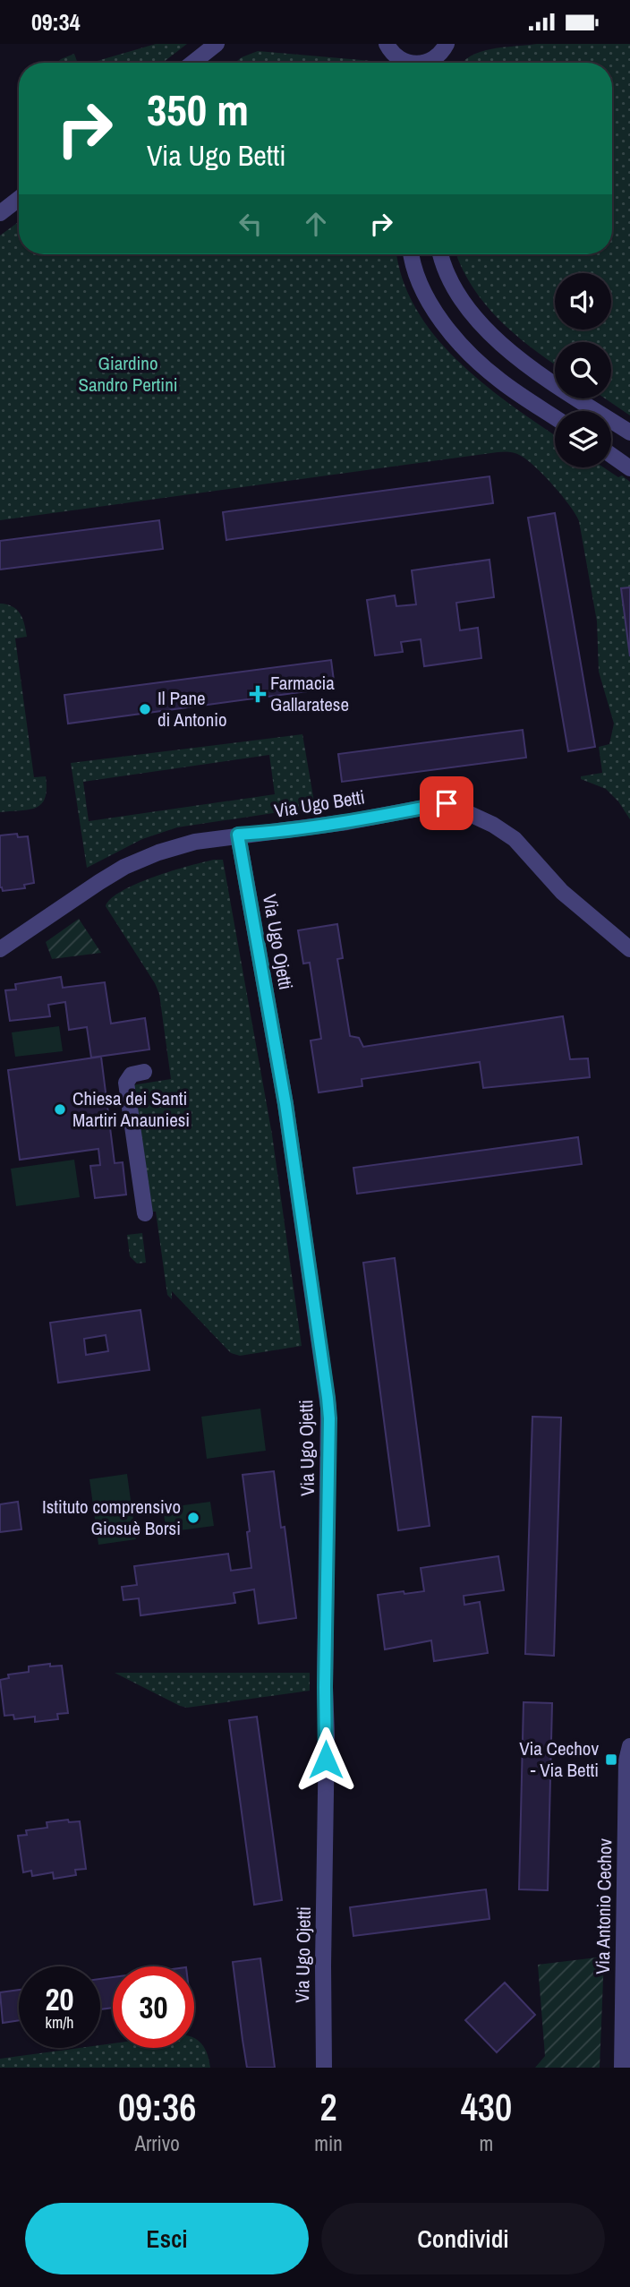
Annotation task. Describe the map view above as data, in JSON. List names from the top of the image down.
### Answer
{
  "streets": {
    "street": ["Via Ugo Betti", "Via Ugo Ojetti", "Via Antonio Cechov"]
  },
  "crossings": [
    ["Via Ugo Betti", "Via Ugo Ojetti"]
  ],
  "parks": ["Giardino Sandro Pertini"],
  "places": {
    "health": ["Farmacia Gallaratese"],
    "other": ["Il Pane di Antonio", "Chiesa dei Santi Martiri Anauniesi", "Istituto comprensivo Giosuè Borsi"],
    "transit": ["Via Cechov - Via Betti"]
  },
  "page": {
    "status": "09:34",
    "turn": ["350 m", "Via Ugo Betti"],
    "speed": "20 km/h",
    "limit": "30",
    "eta": [
      "09:36",
      "Arrivo",
      "2",
      "min",
      "430",
      "m"
    ],
    "buttons": ["Esci", "Condividi"]
  }
}
